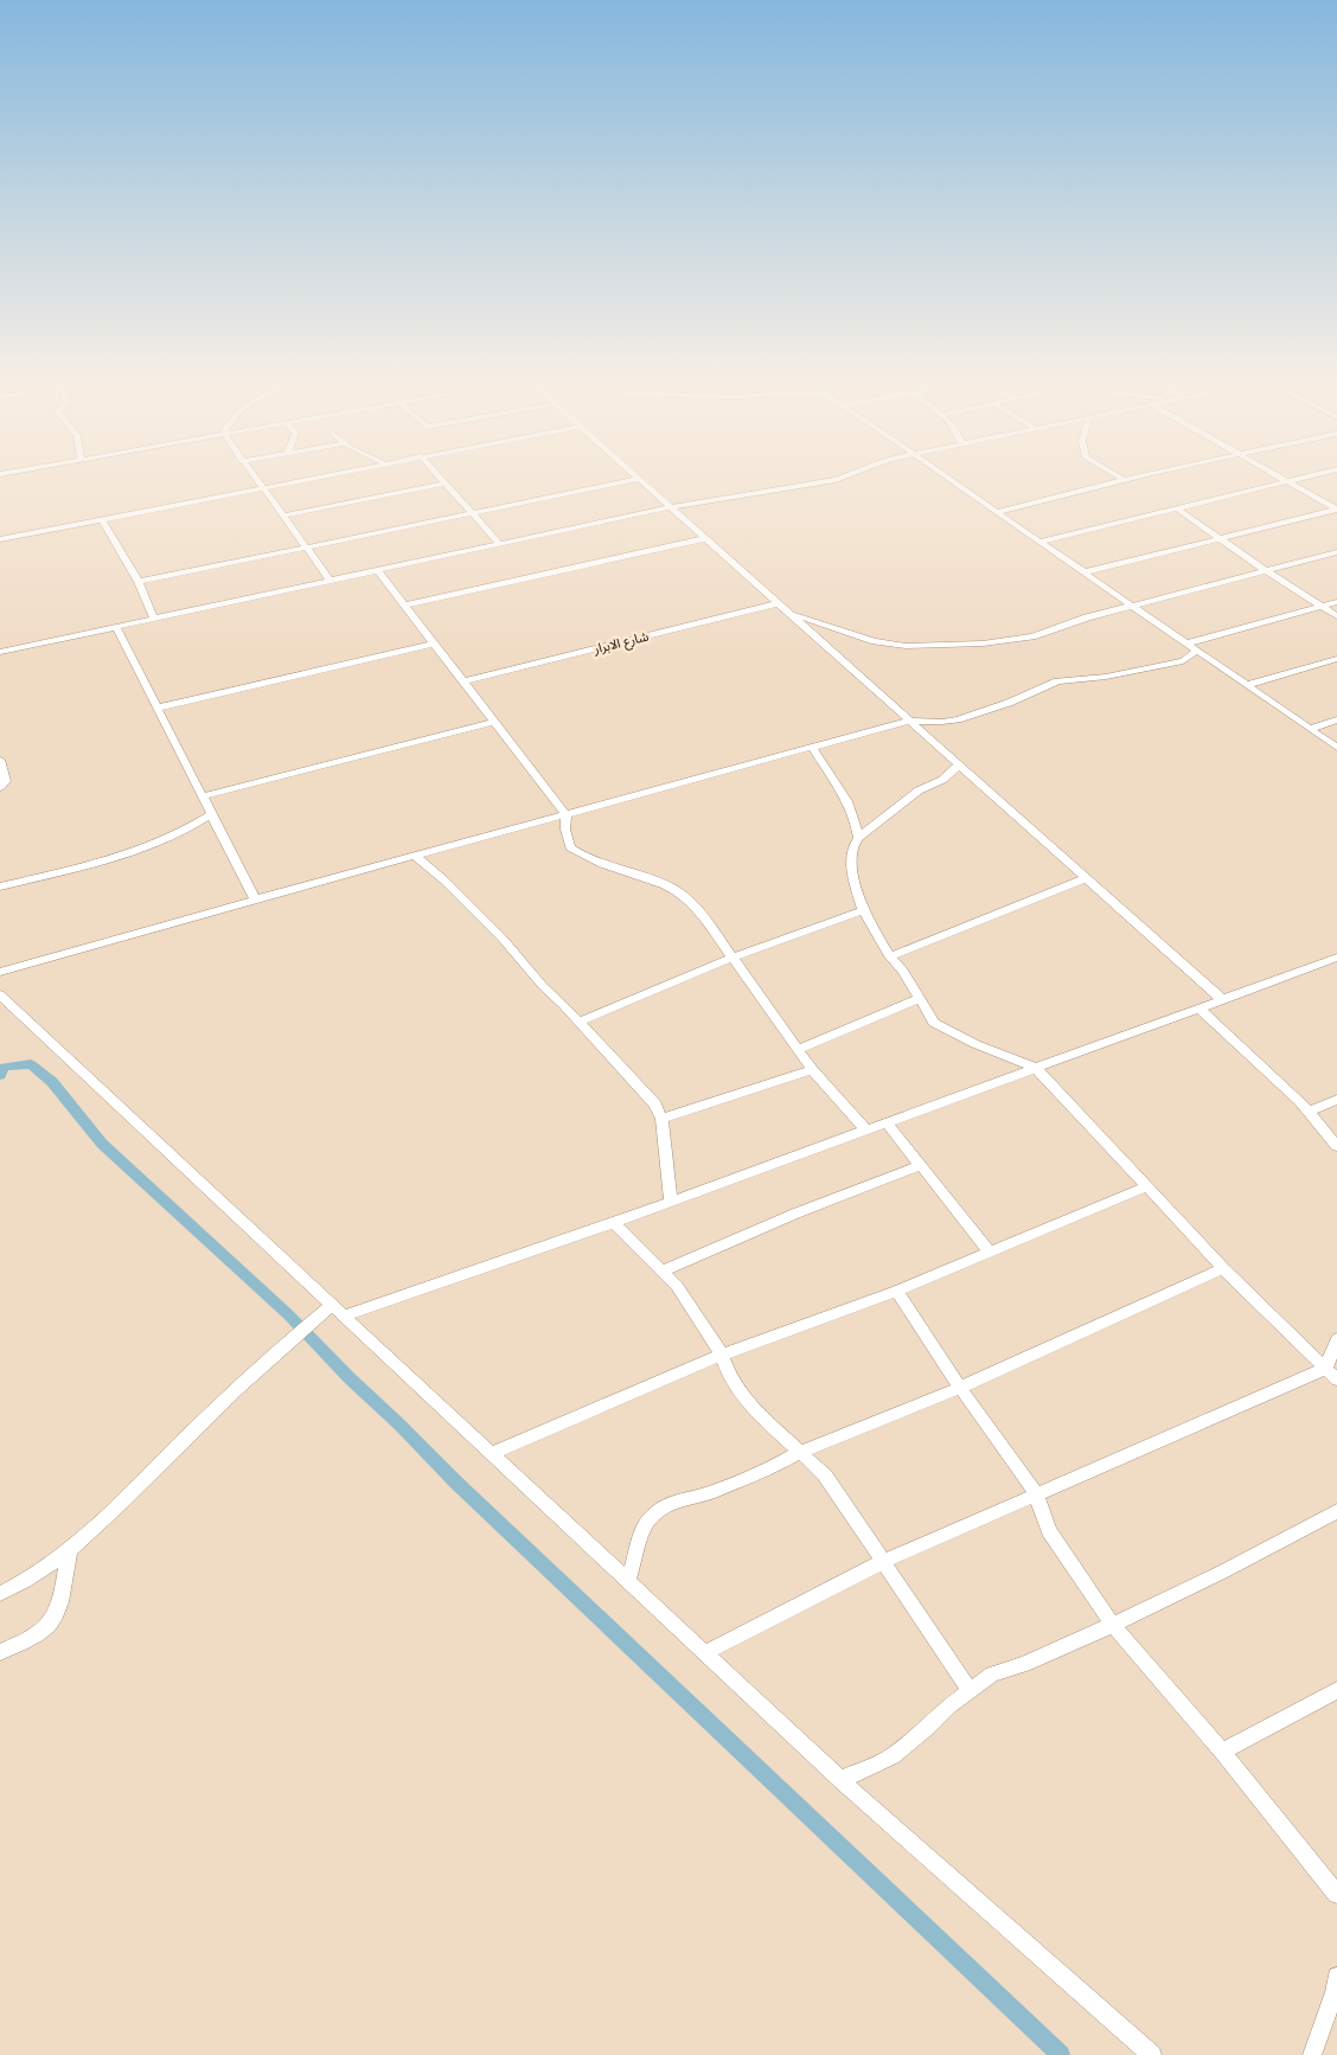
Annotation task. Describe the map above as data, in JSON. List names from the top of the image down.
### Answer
{
  "streets": {
    "street": ["شارع الابرار"]
  }
}
